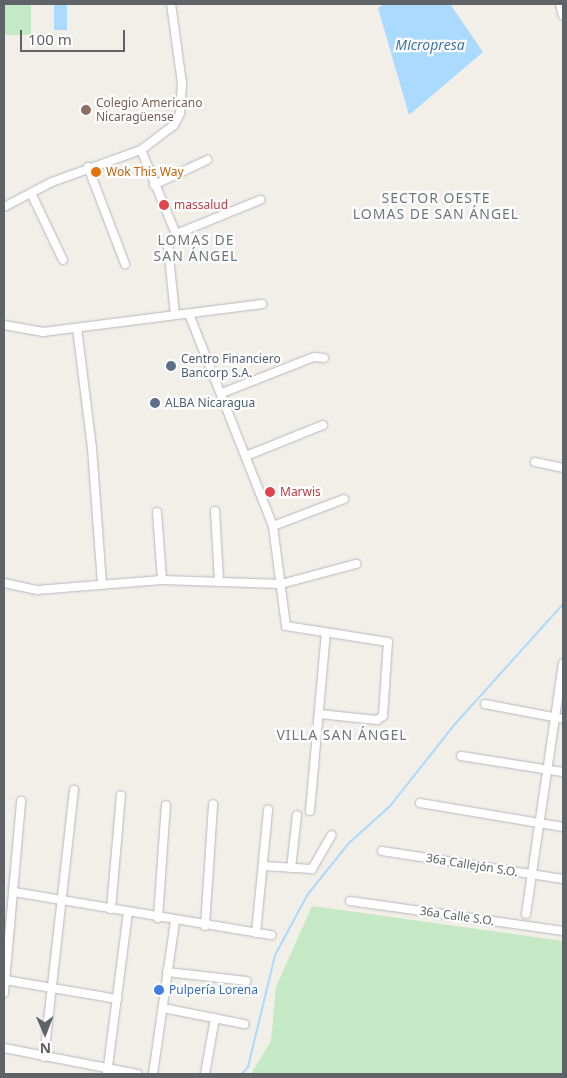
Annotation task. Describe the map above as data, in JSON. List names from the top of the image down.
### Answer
{
  "streets": {
    "street": ["36a Callejón S.O.", "36a Calle S.O."]
  },
  "districts": ["SECTOR OESTE LOMAS DE SAN ÁNGEL", "LOMAS DE SAN ÁNGEL", "VILLA SAN ÁNGEL"],
  "water": ["Micropresa"],
  "places": [
    "Colegio Americano Nicaragüense",
    "Wok This Way",
    "massalud",
    "Centro Financiero Bancorp S.A.",
    "ALBA Nicaragua",
    "Marwis",
    "Pulpería Lorena"
  ],
  "scale_bar": "100 m",
  "north": "bottom"
}
